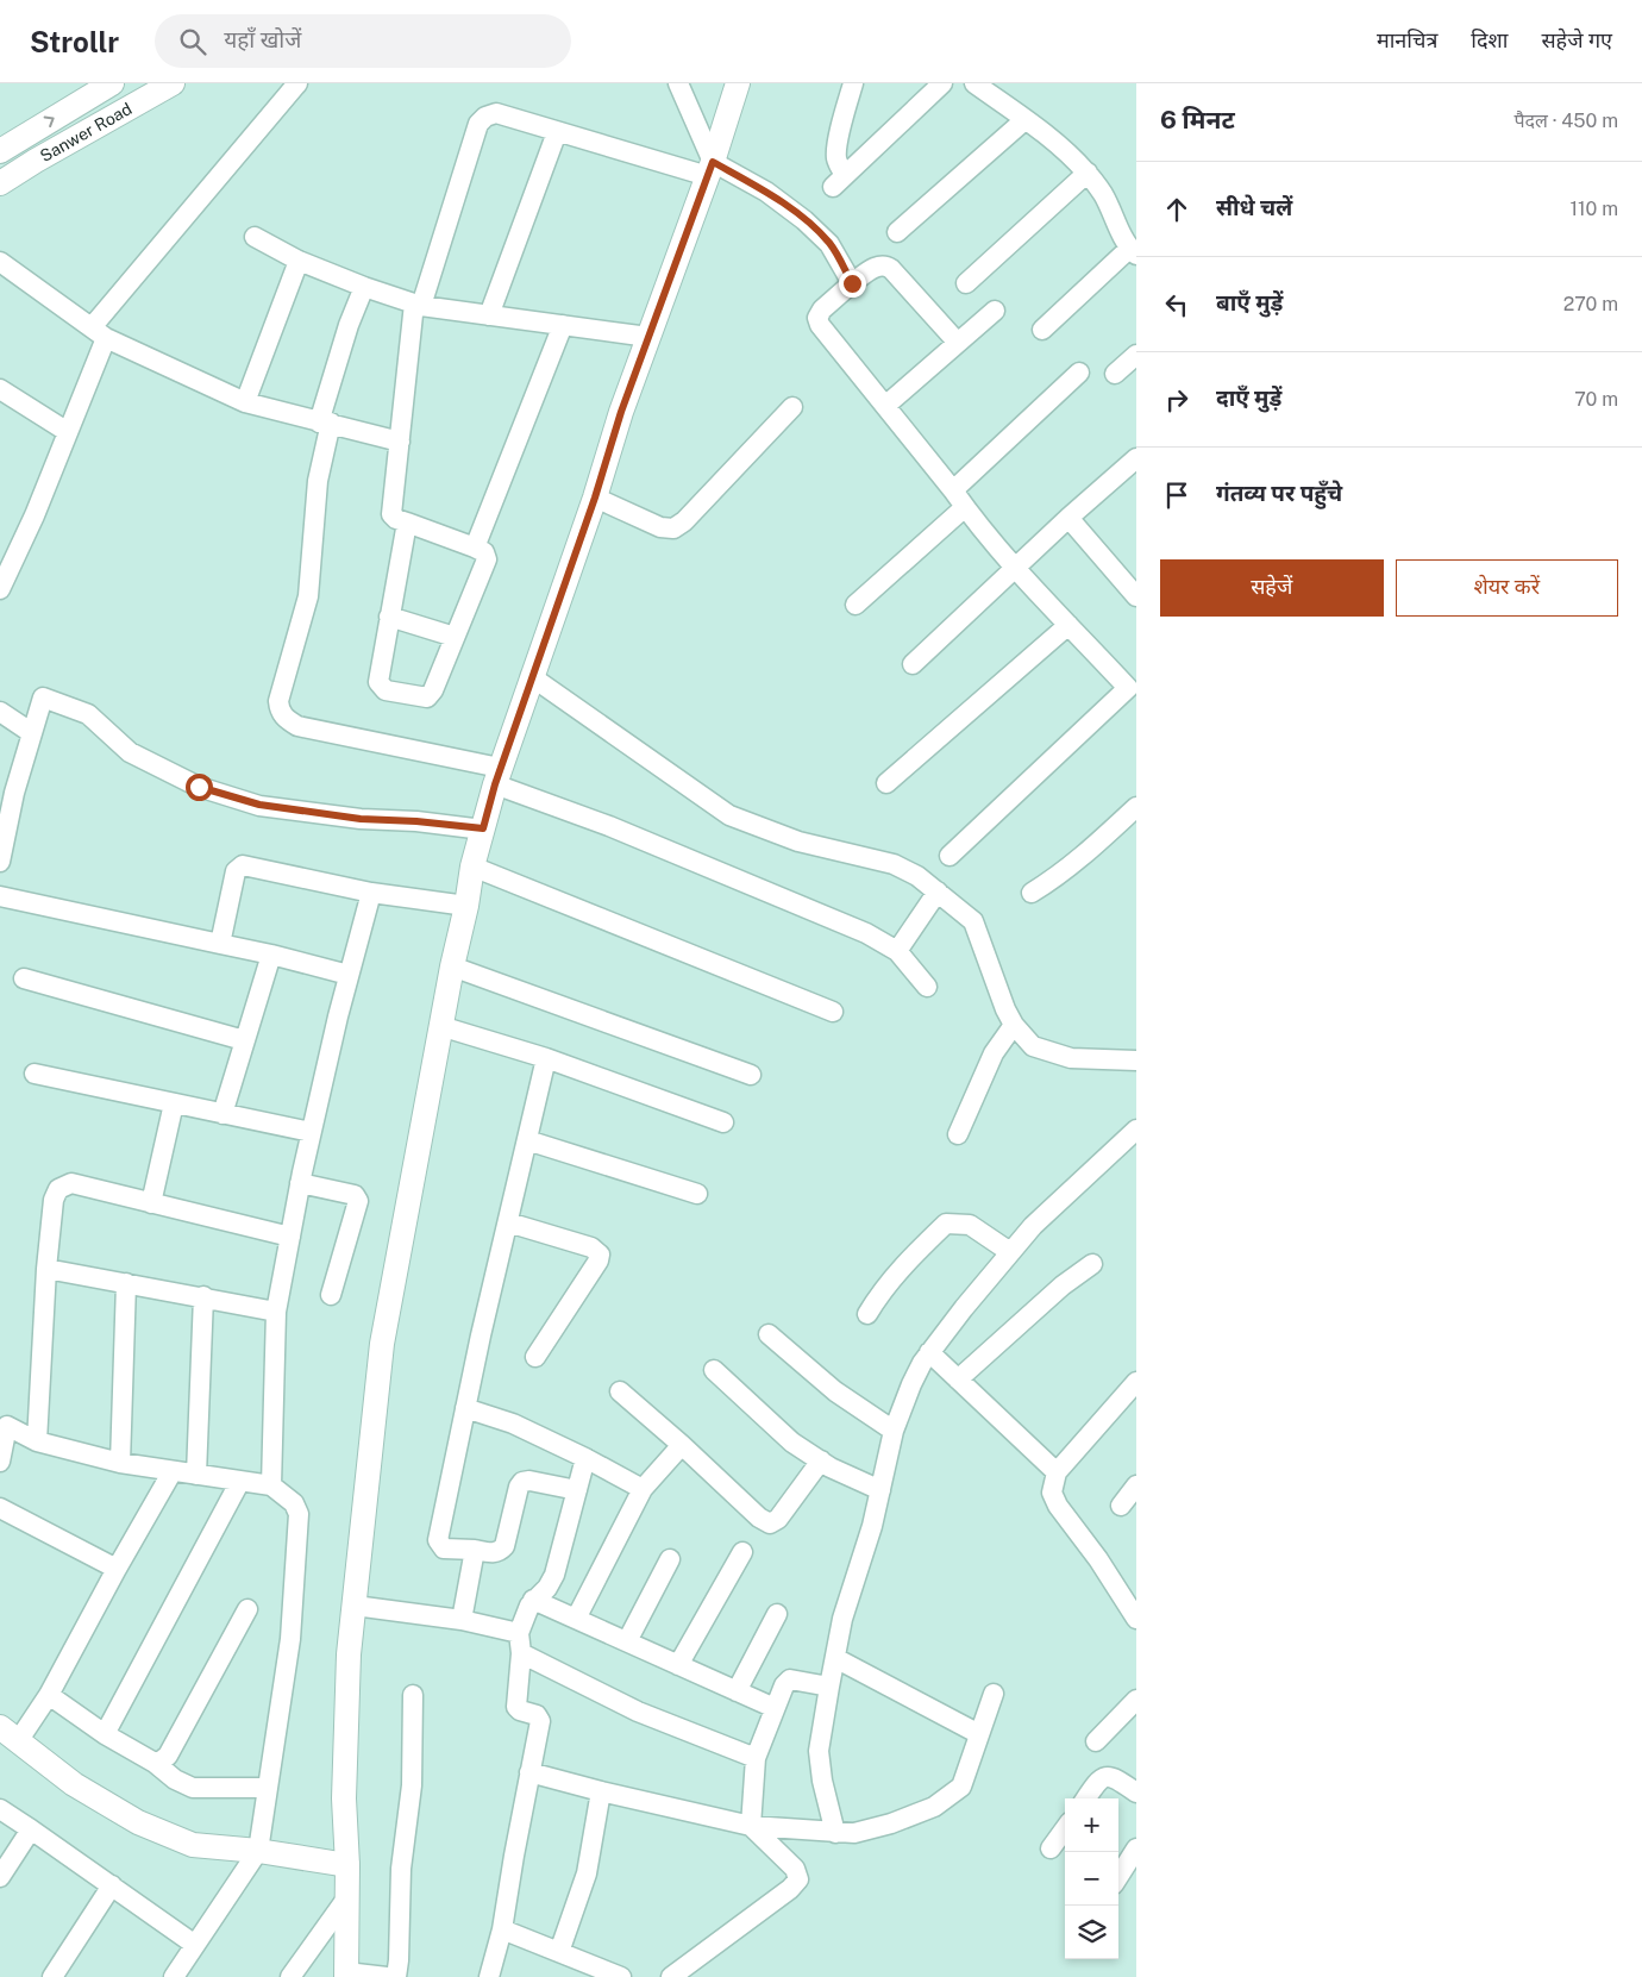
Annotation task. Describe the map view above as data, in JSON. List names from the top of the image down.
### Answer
{
  "streets": {
    "street": ["Sanwer Road"]
  },
  "page": {
    "header": "Strollr",
    "search": "यहाँ खोजें",
    "nav": ["मानचित्र", "दिशा", "सहेजे गए"],
    "heading": ["6 मिनट", "पैदल · 450 m"],
    "list": [
      ["सीधे चलें", "110 m"],
      ["बाएँ मुड़ें", "270 m"],
      ["दाएँ मुड़ें", "70 m"],
      "गंतव्य पर पहुँचे"
    ],
    "buttons": ["सहेजें", "शेयर करें"],
    "map_buttons": ["+", "−"]
  }
}
